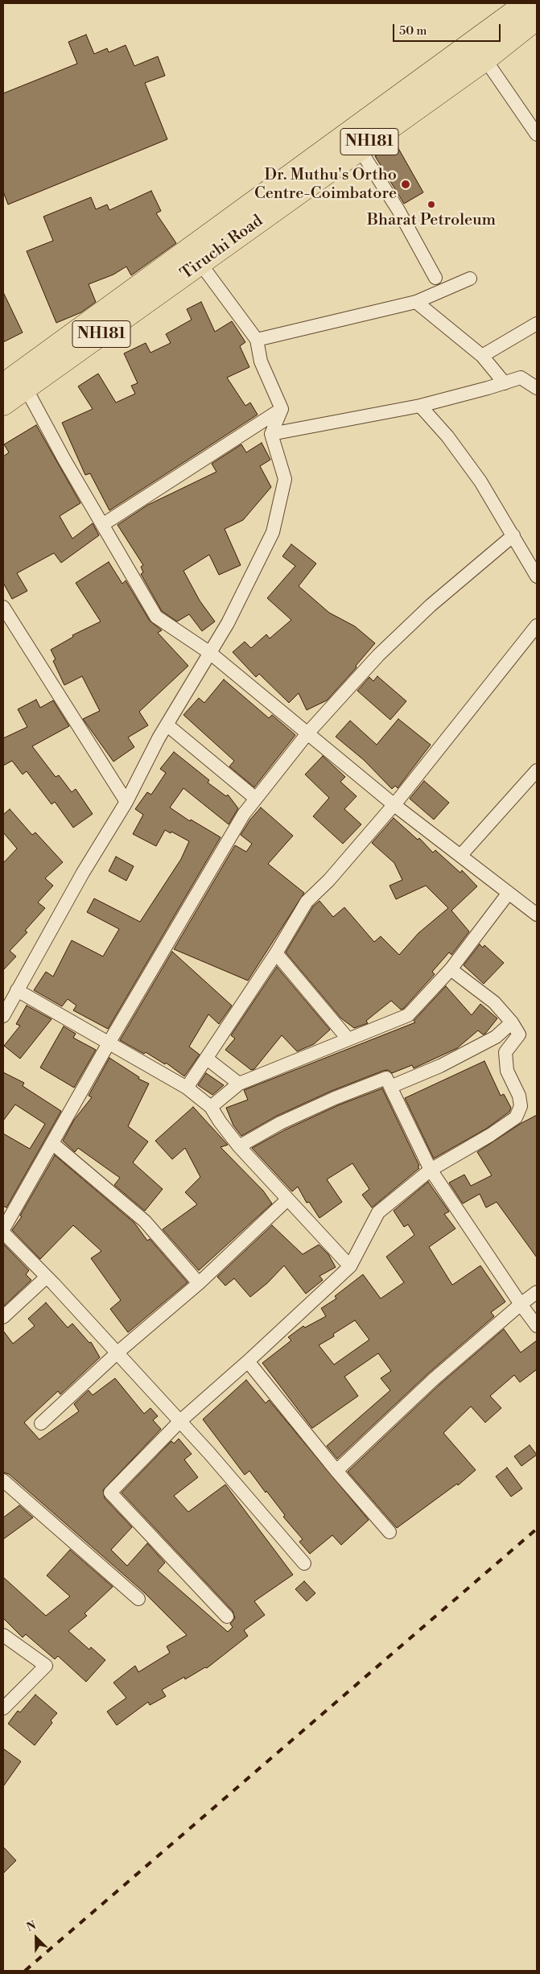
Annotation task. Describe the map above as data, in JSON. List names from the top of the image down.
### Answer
{
  "streets": {
    "highway": ["NH181", "Tiruchi Road"]
  },
  "places": ["Dr. Muthu's Ortho Centre-Coimbatore", "Bharat Petroleum"],
  "scale_bar": "50 m",
  "north": "top left"
}
